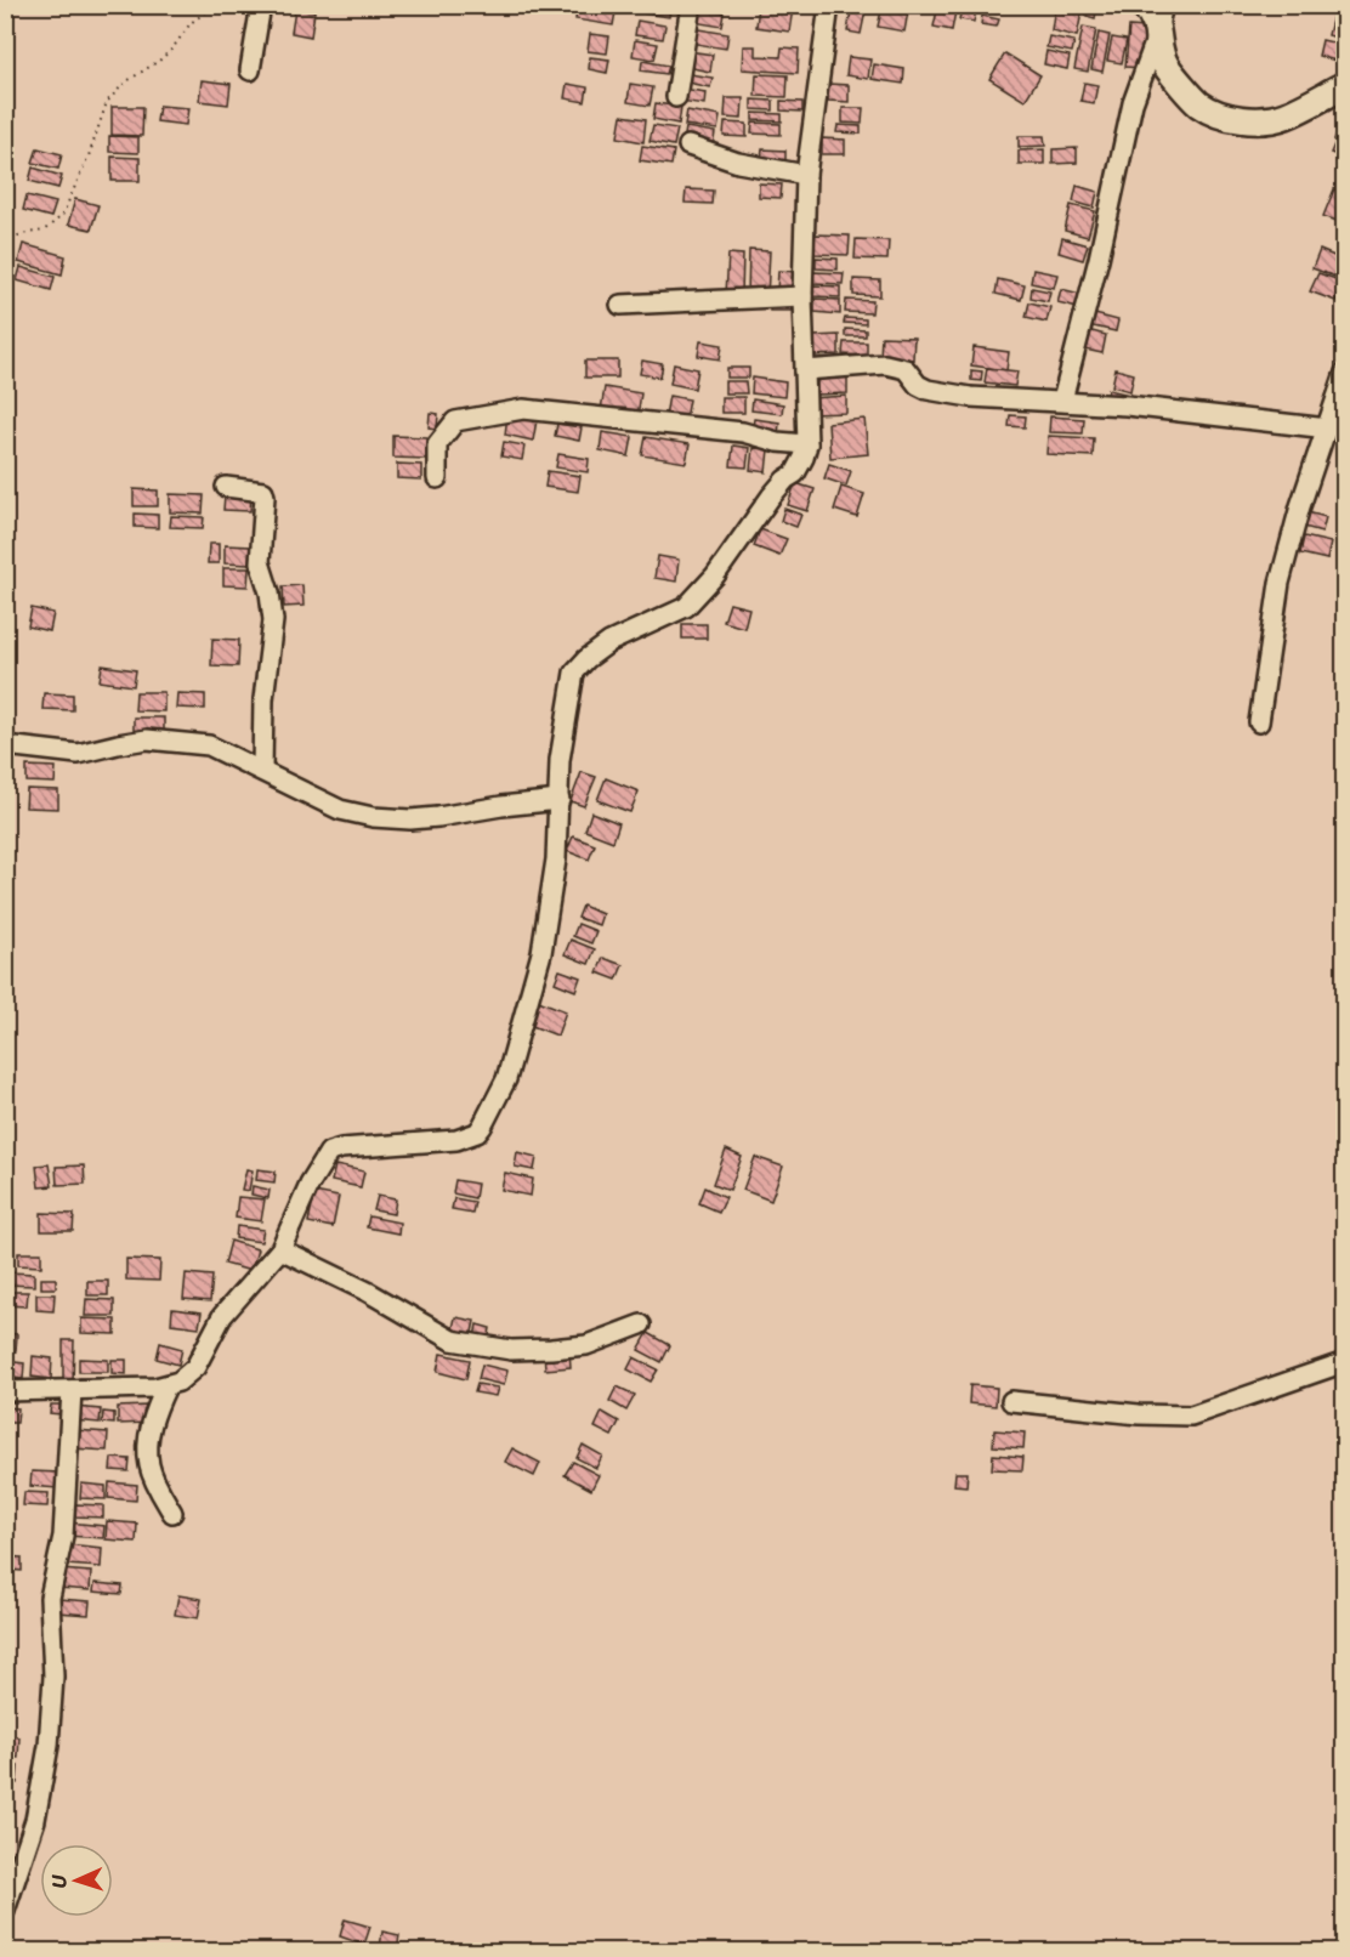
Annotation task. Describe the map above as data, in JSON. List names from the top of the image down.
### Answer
{
  "north": "left"
}
